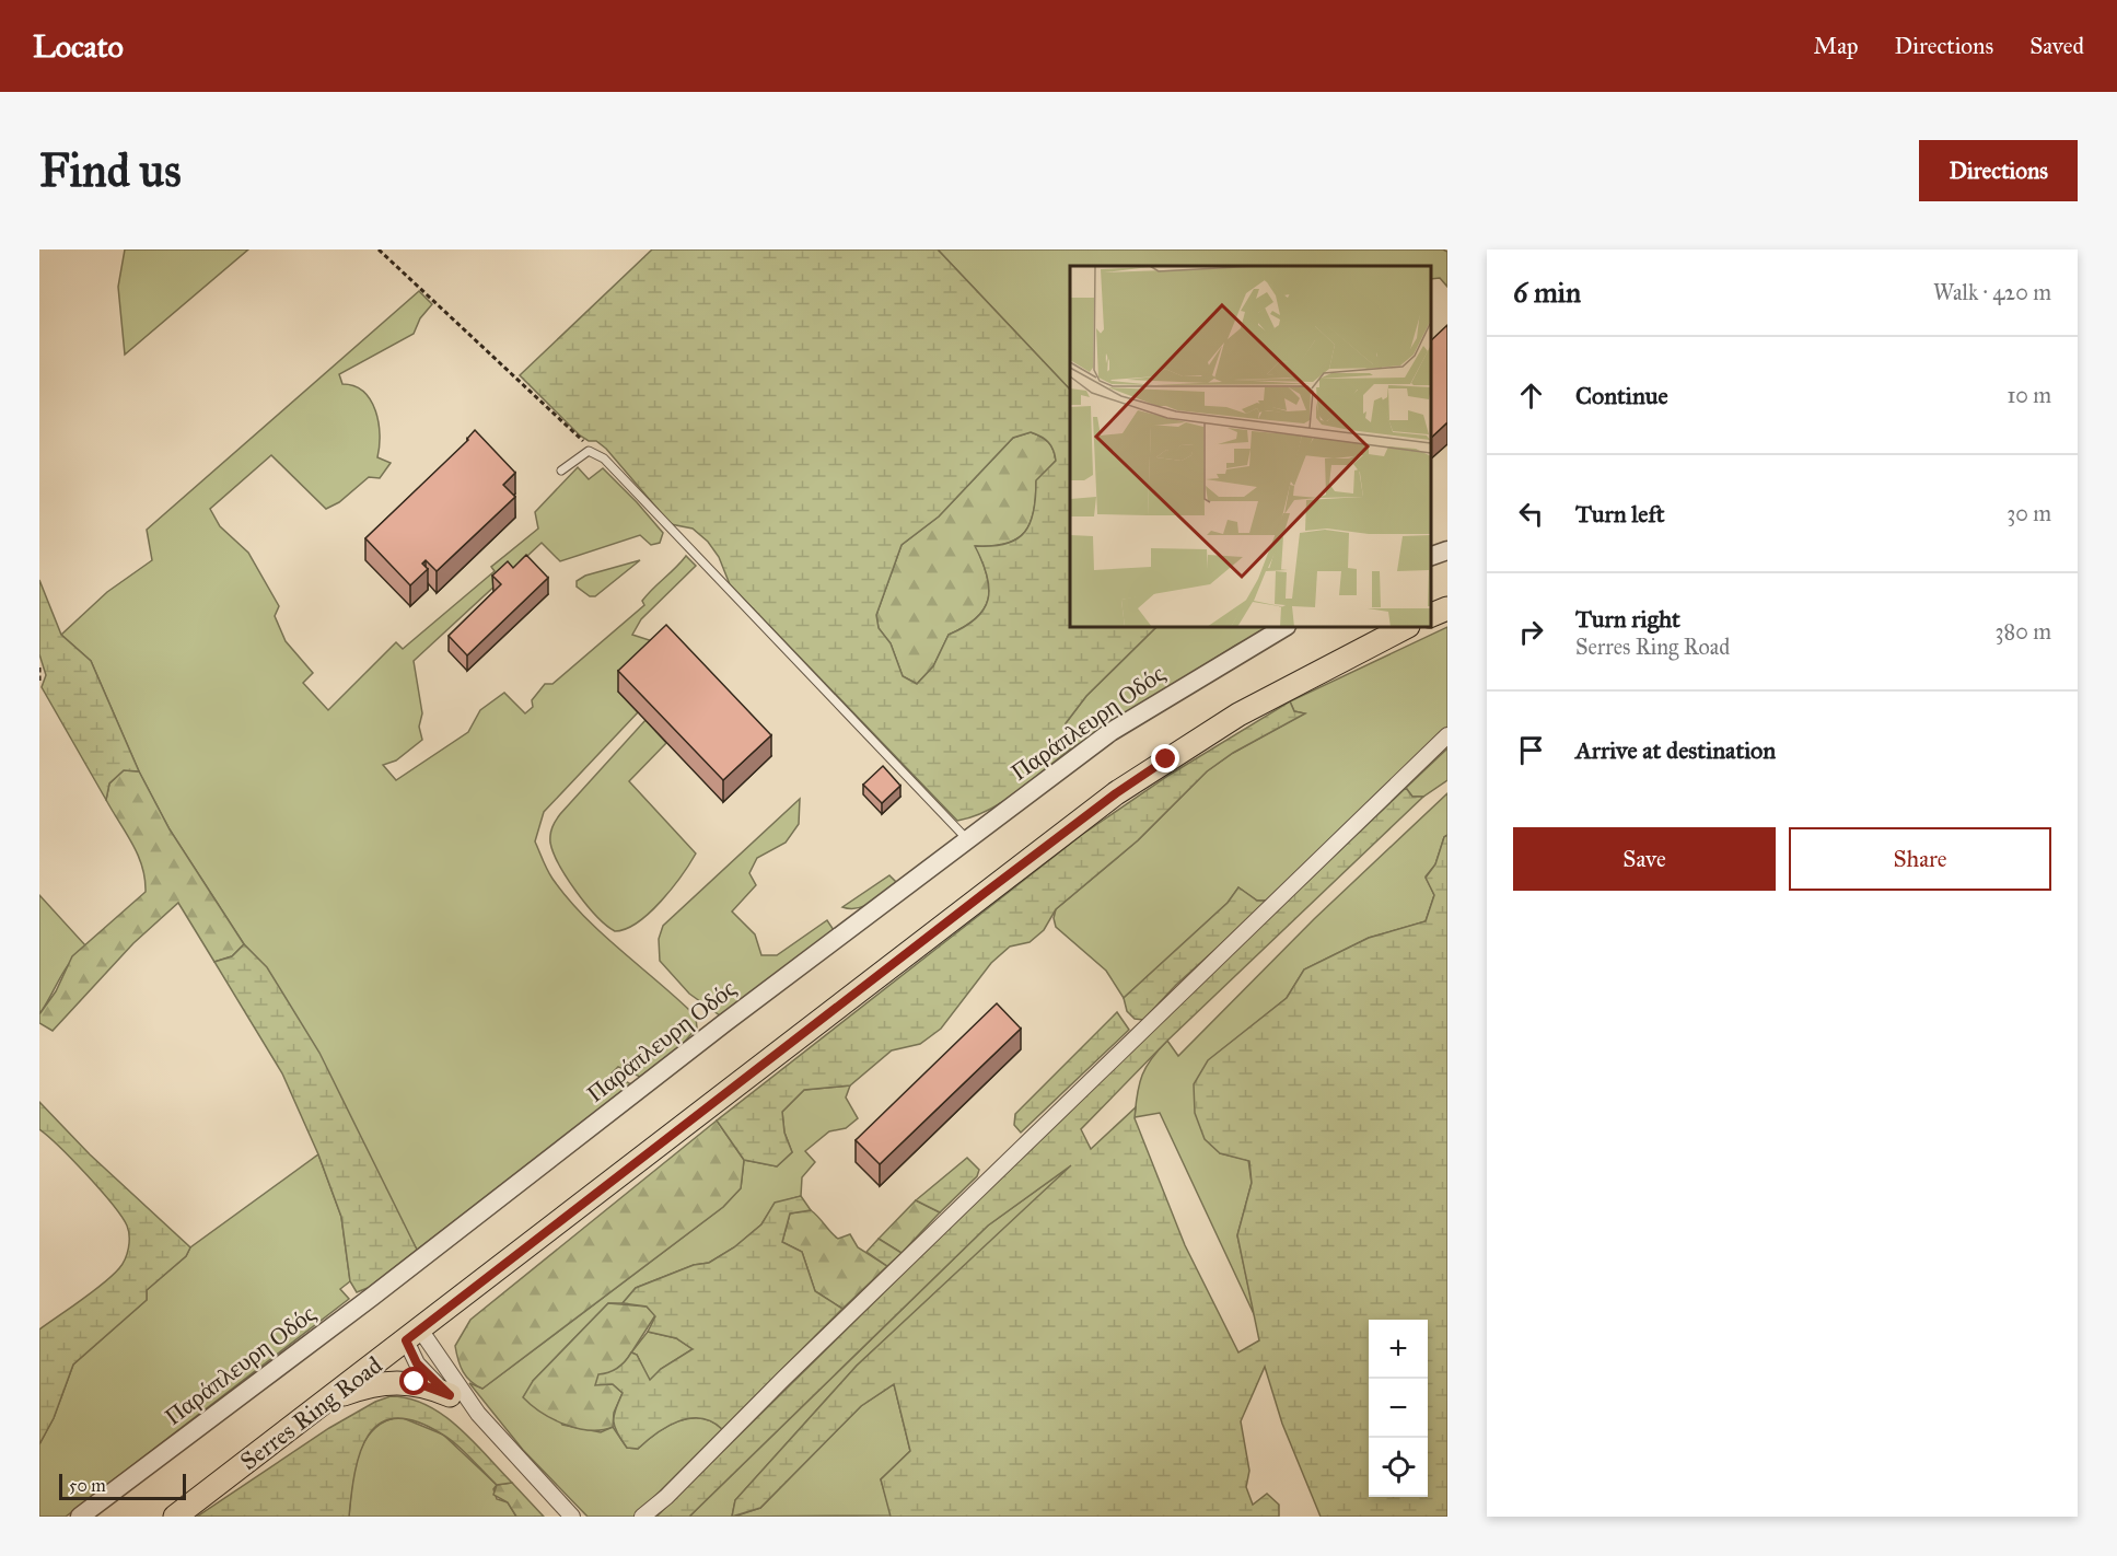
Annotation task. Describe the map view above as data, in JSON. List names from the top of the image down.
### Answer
{
  "streets": {
    "main road": ["Serres Ring Road"],
    "street": ["Παράπλευρη Οδός"]
  },
  "scale_bar": "50 m",
  "page": {
    "header": "Locato",
    "nav": ["Map", "Directions", "Saved"],
    "buttons": [
      "Directions",
      ["Save", "Share"]
    ],
    "title": "Find us",
    "heading": ["6 min", "Walk · 420 m"],
    "list": [
      ["Continue", "10 m"],
      ["Turn left", "30 m"],
      ["Turn right", "Serres Ring Road", "380 m"],
      "Arrive at destination"
    ],
    "map_buttons": ["+", "−"],
    "scale": "50 m"
  }
}
